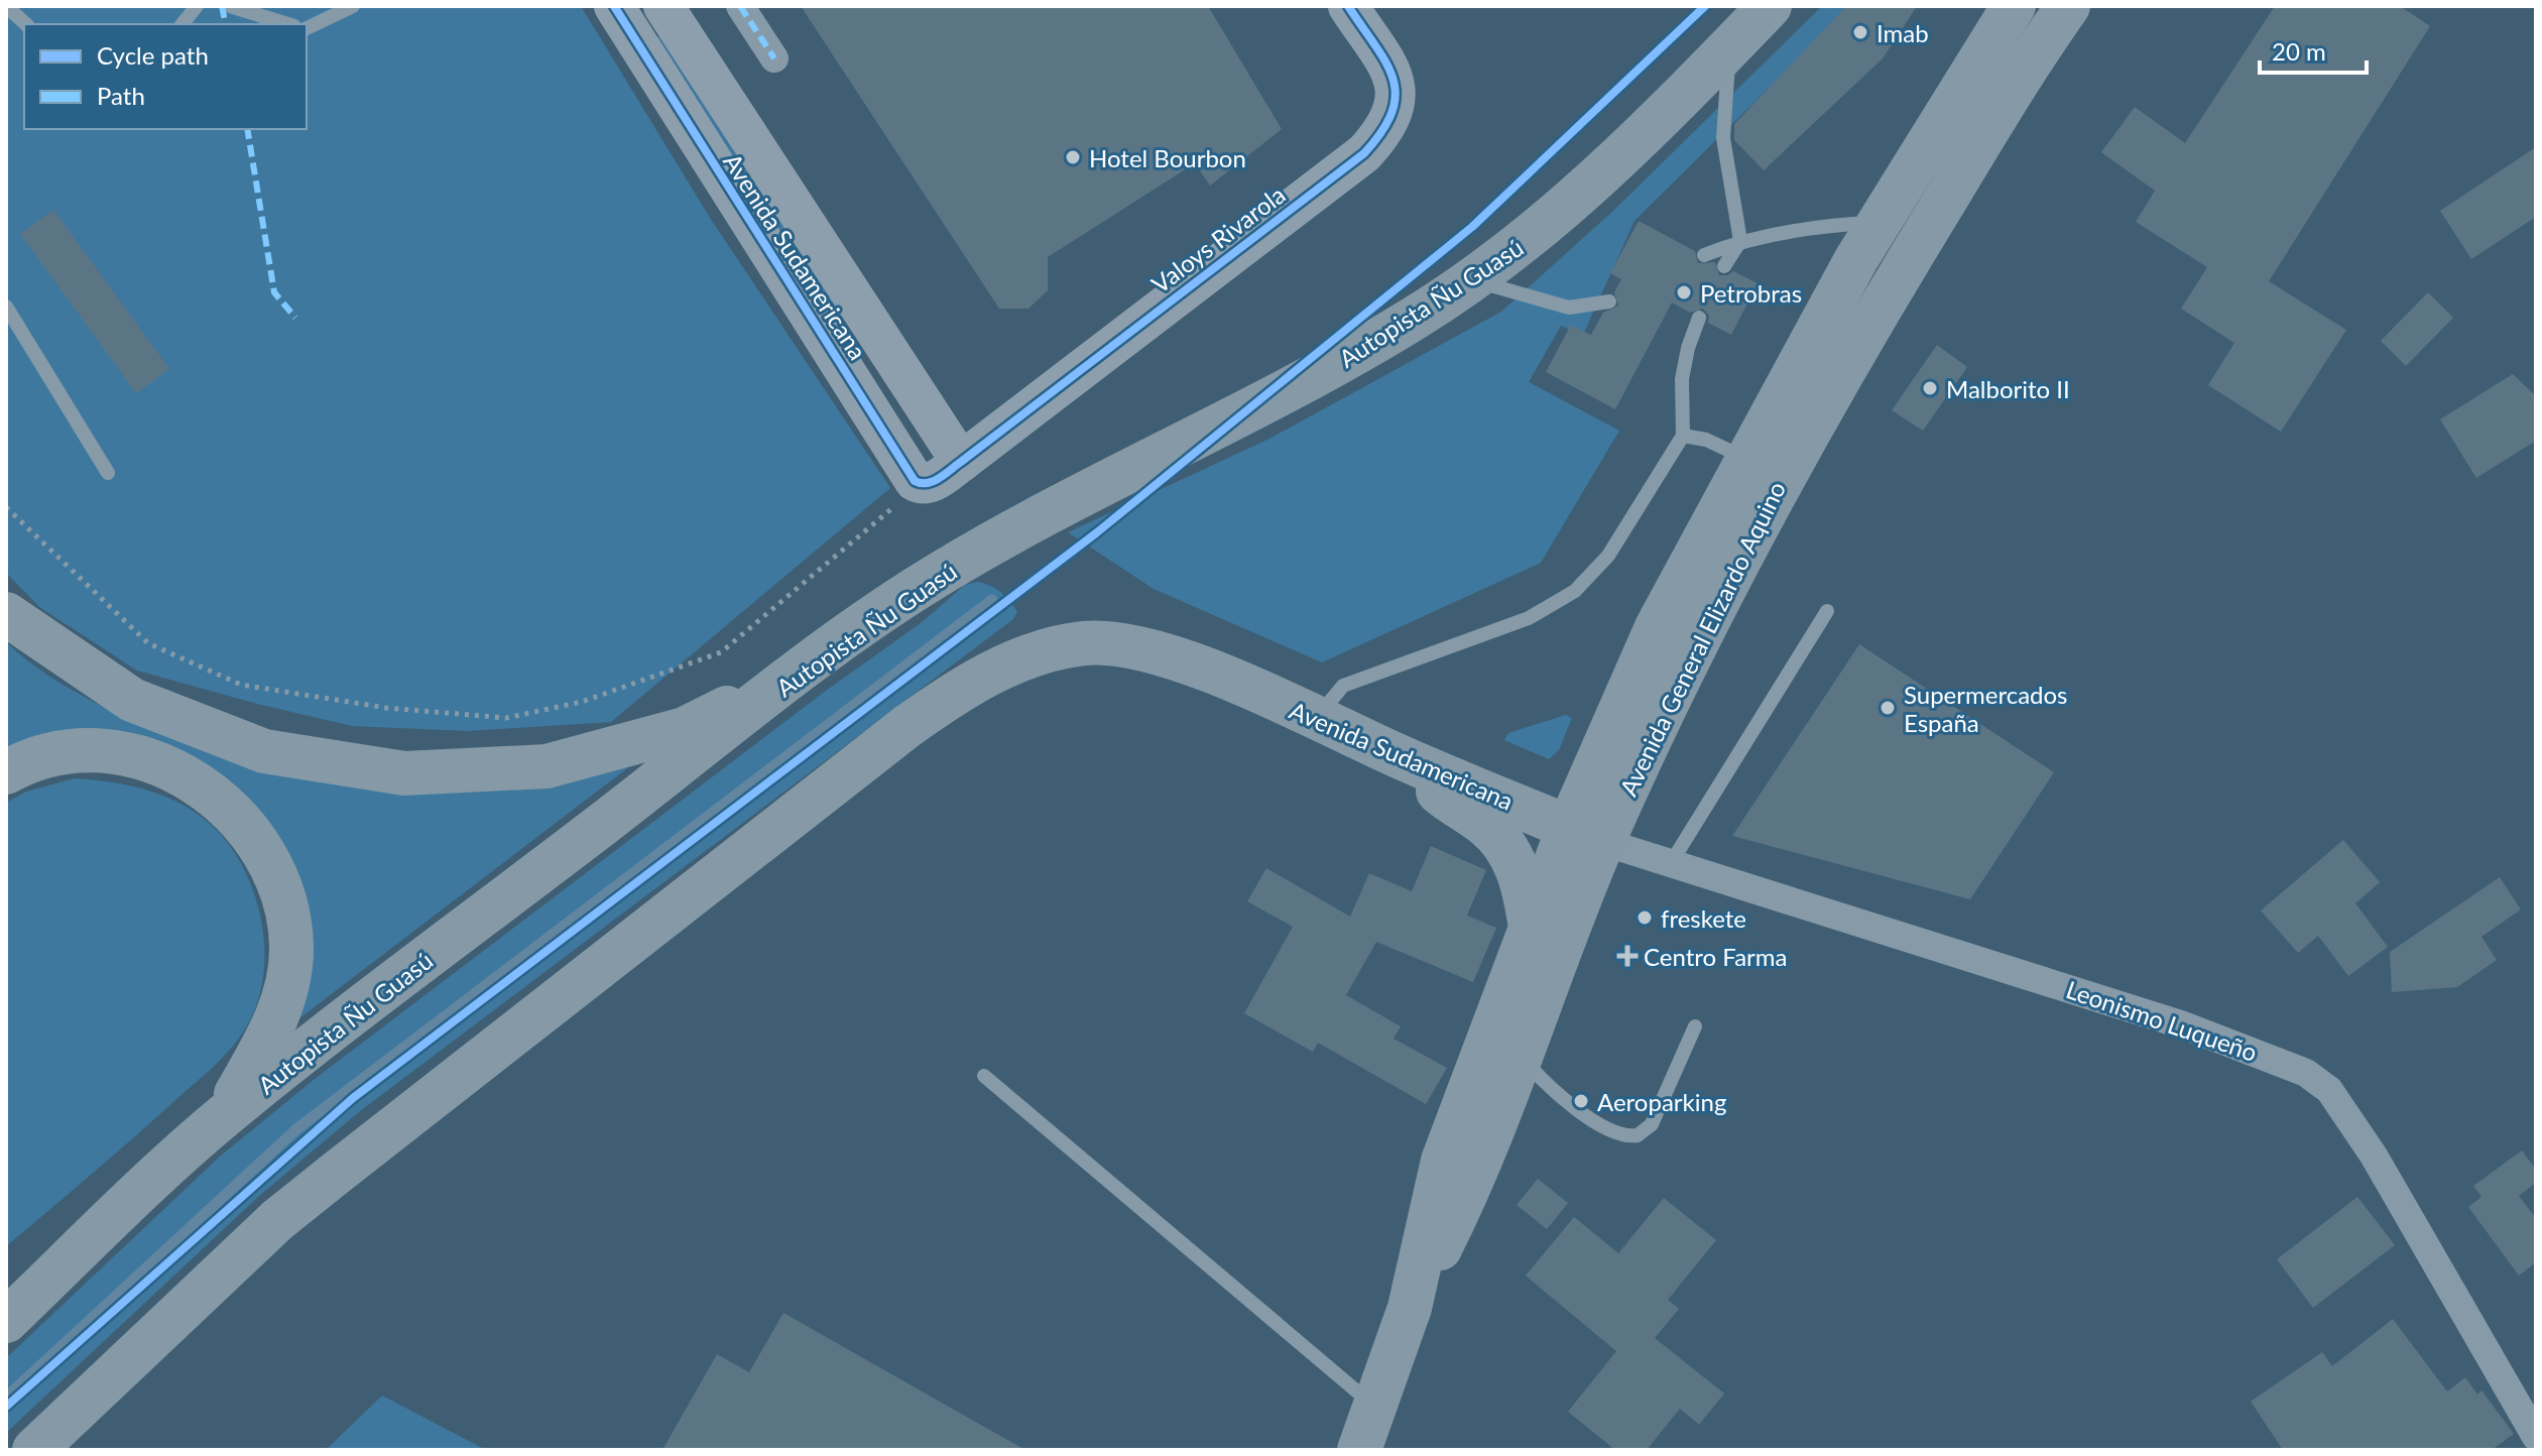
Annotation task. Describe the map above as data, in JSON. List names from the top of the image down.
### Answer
{
  "streets": {
    "highway": ["Avenida Sudamericana", "Autopista Ñu Guasú"],
    "main road": ["Avenida General Elizardo Aquino"],
    "street": ["Valoys Rivarola", "Leonismo Luqueño"]
  },
  "crossings": [
    ["Valoys Rivarola", "Avenida Sudamericana"],
    ["Avenida Sudamericana", "Avenida General Elizardo Aquino"],
    ["Avenida Sudamericana", "Leonismo Luqueño"],
    ["Avenida General Elizardo Aquino", "Leonismo Luqueño"]
  ],
  "places": {
    "other": [
      "Imab",
      "Hotel Bourbon",
      "Petrobras",
      "Malborito II",
      "Supermercados España",
      "freskete",
      "Aeroparking"
    ],
    "health": ["Centro Farma"]
  },
  "legend": ["Cycle path", "Path"],
  "scale_bar": "20 m"
}
